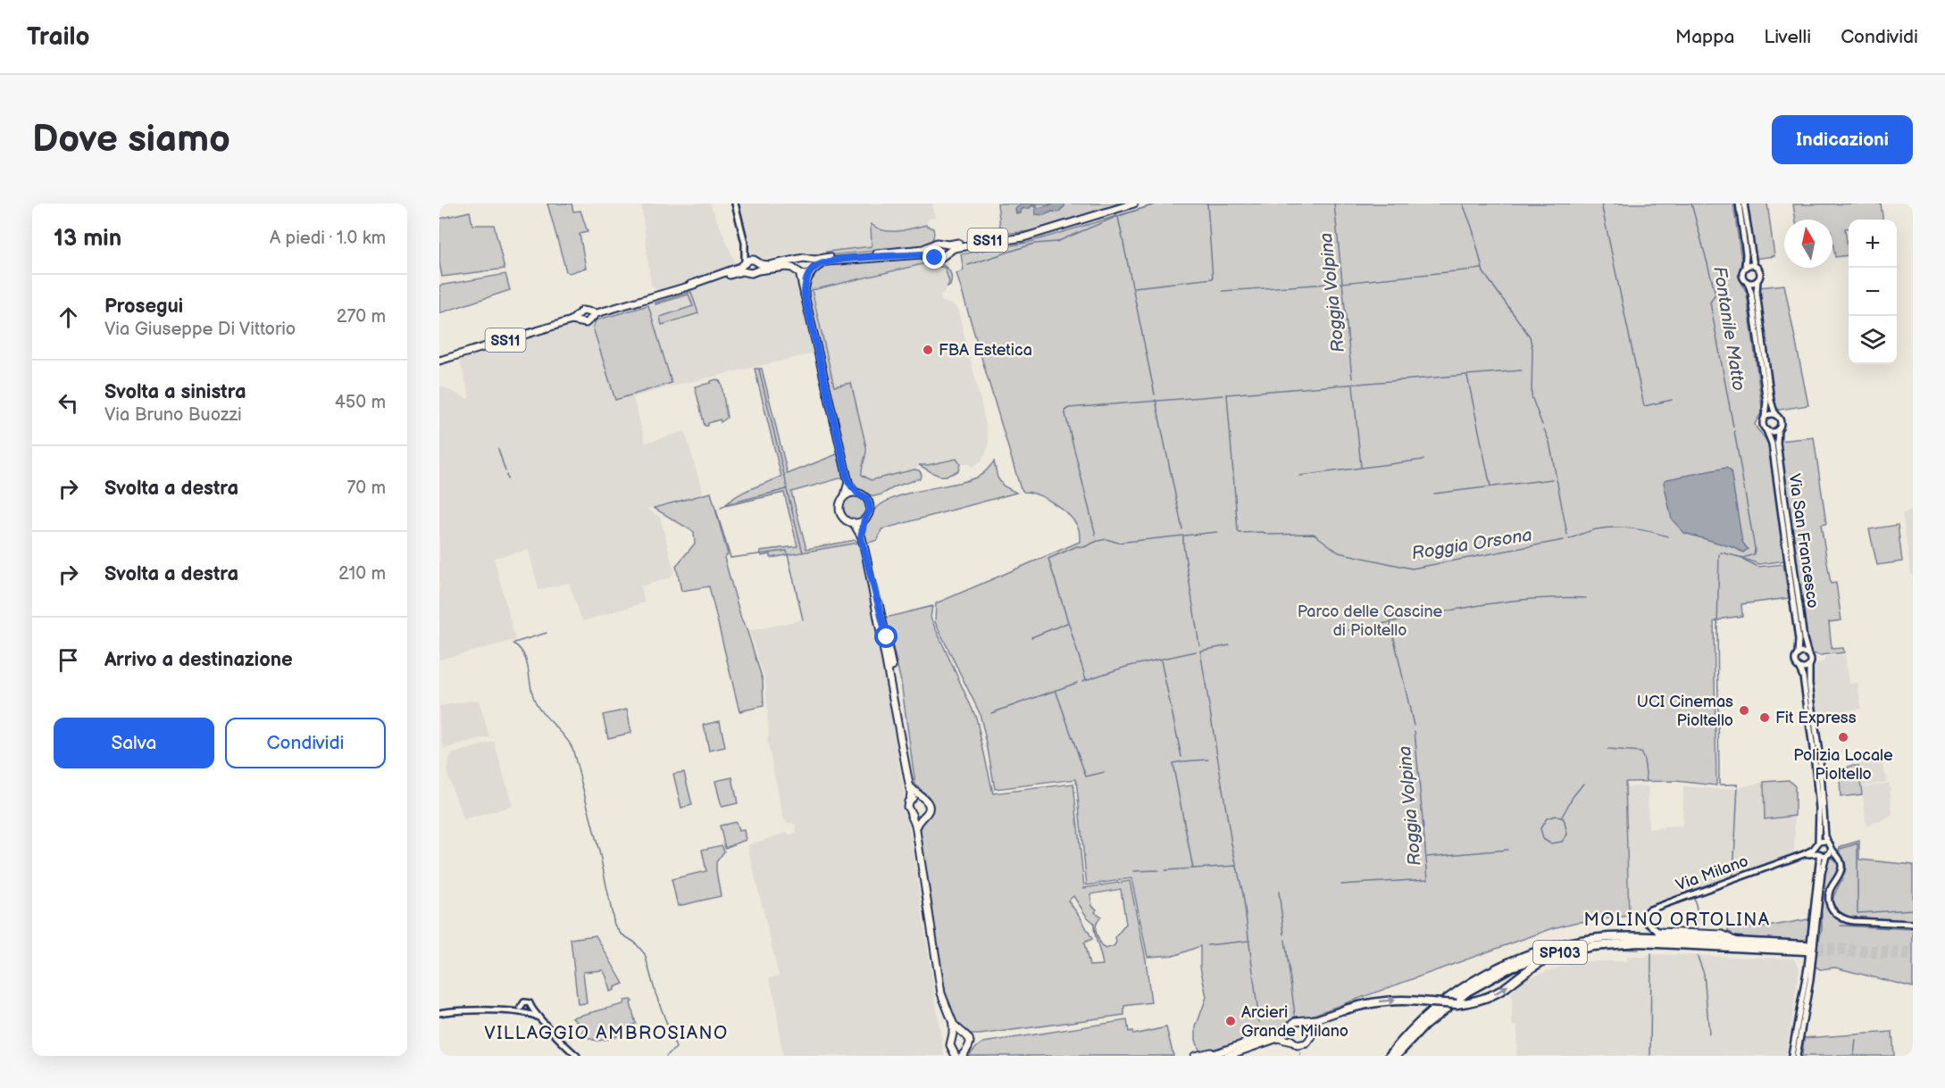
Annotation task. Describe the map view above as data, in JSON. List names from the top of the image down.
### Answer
{
  "streets": {
    "highway": ["SP103"],
    "main road": ["SS11"],
    "street": ["Via San Francesco", "Via Milano"]
  },
  "districts": ["MOLINO ORTOLINA", "VILLAGGIO AMBROSIANO"],
  "water": ["Roggia Volpina", "Fontanile Matto", "Roggia Orsona"],
  "parks": ["Parco delle Cascine di Pioltello"],
  "places": [
    "FBA Estetica",
    "UCI Cinemas Pioltello",
    "Fit Express",
    "Polizia Locale Pioltello",
    "Arcieri Grande Milano"
  ],
  "north": "top",
  "page": {
    "header": "Trailo",
    "nav": ["Mappa", "Livelli", "Condividi"],
    "buttons": [
      "Indicazioni",
      ["Salva", "Condividi"]
    ],
    "title": "Dove siamo",
    "heading": ["13 min", "A piedi · 1.0 km"],
    "map_buttons": ["+", "−"],
    "list": [
      ["Prosegui", "Via Giuseppe Di Vittorio", "270 m"],
      ["Svolta a sinistra", "Via Bruno Buozzi", "450 m"],
      ["Svolta a destra", "70 m"],
      ["Svolta a destra", "210 m"],
      "Arrivo a destinazione"
    ]
  }
}
